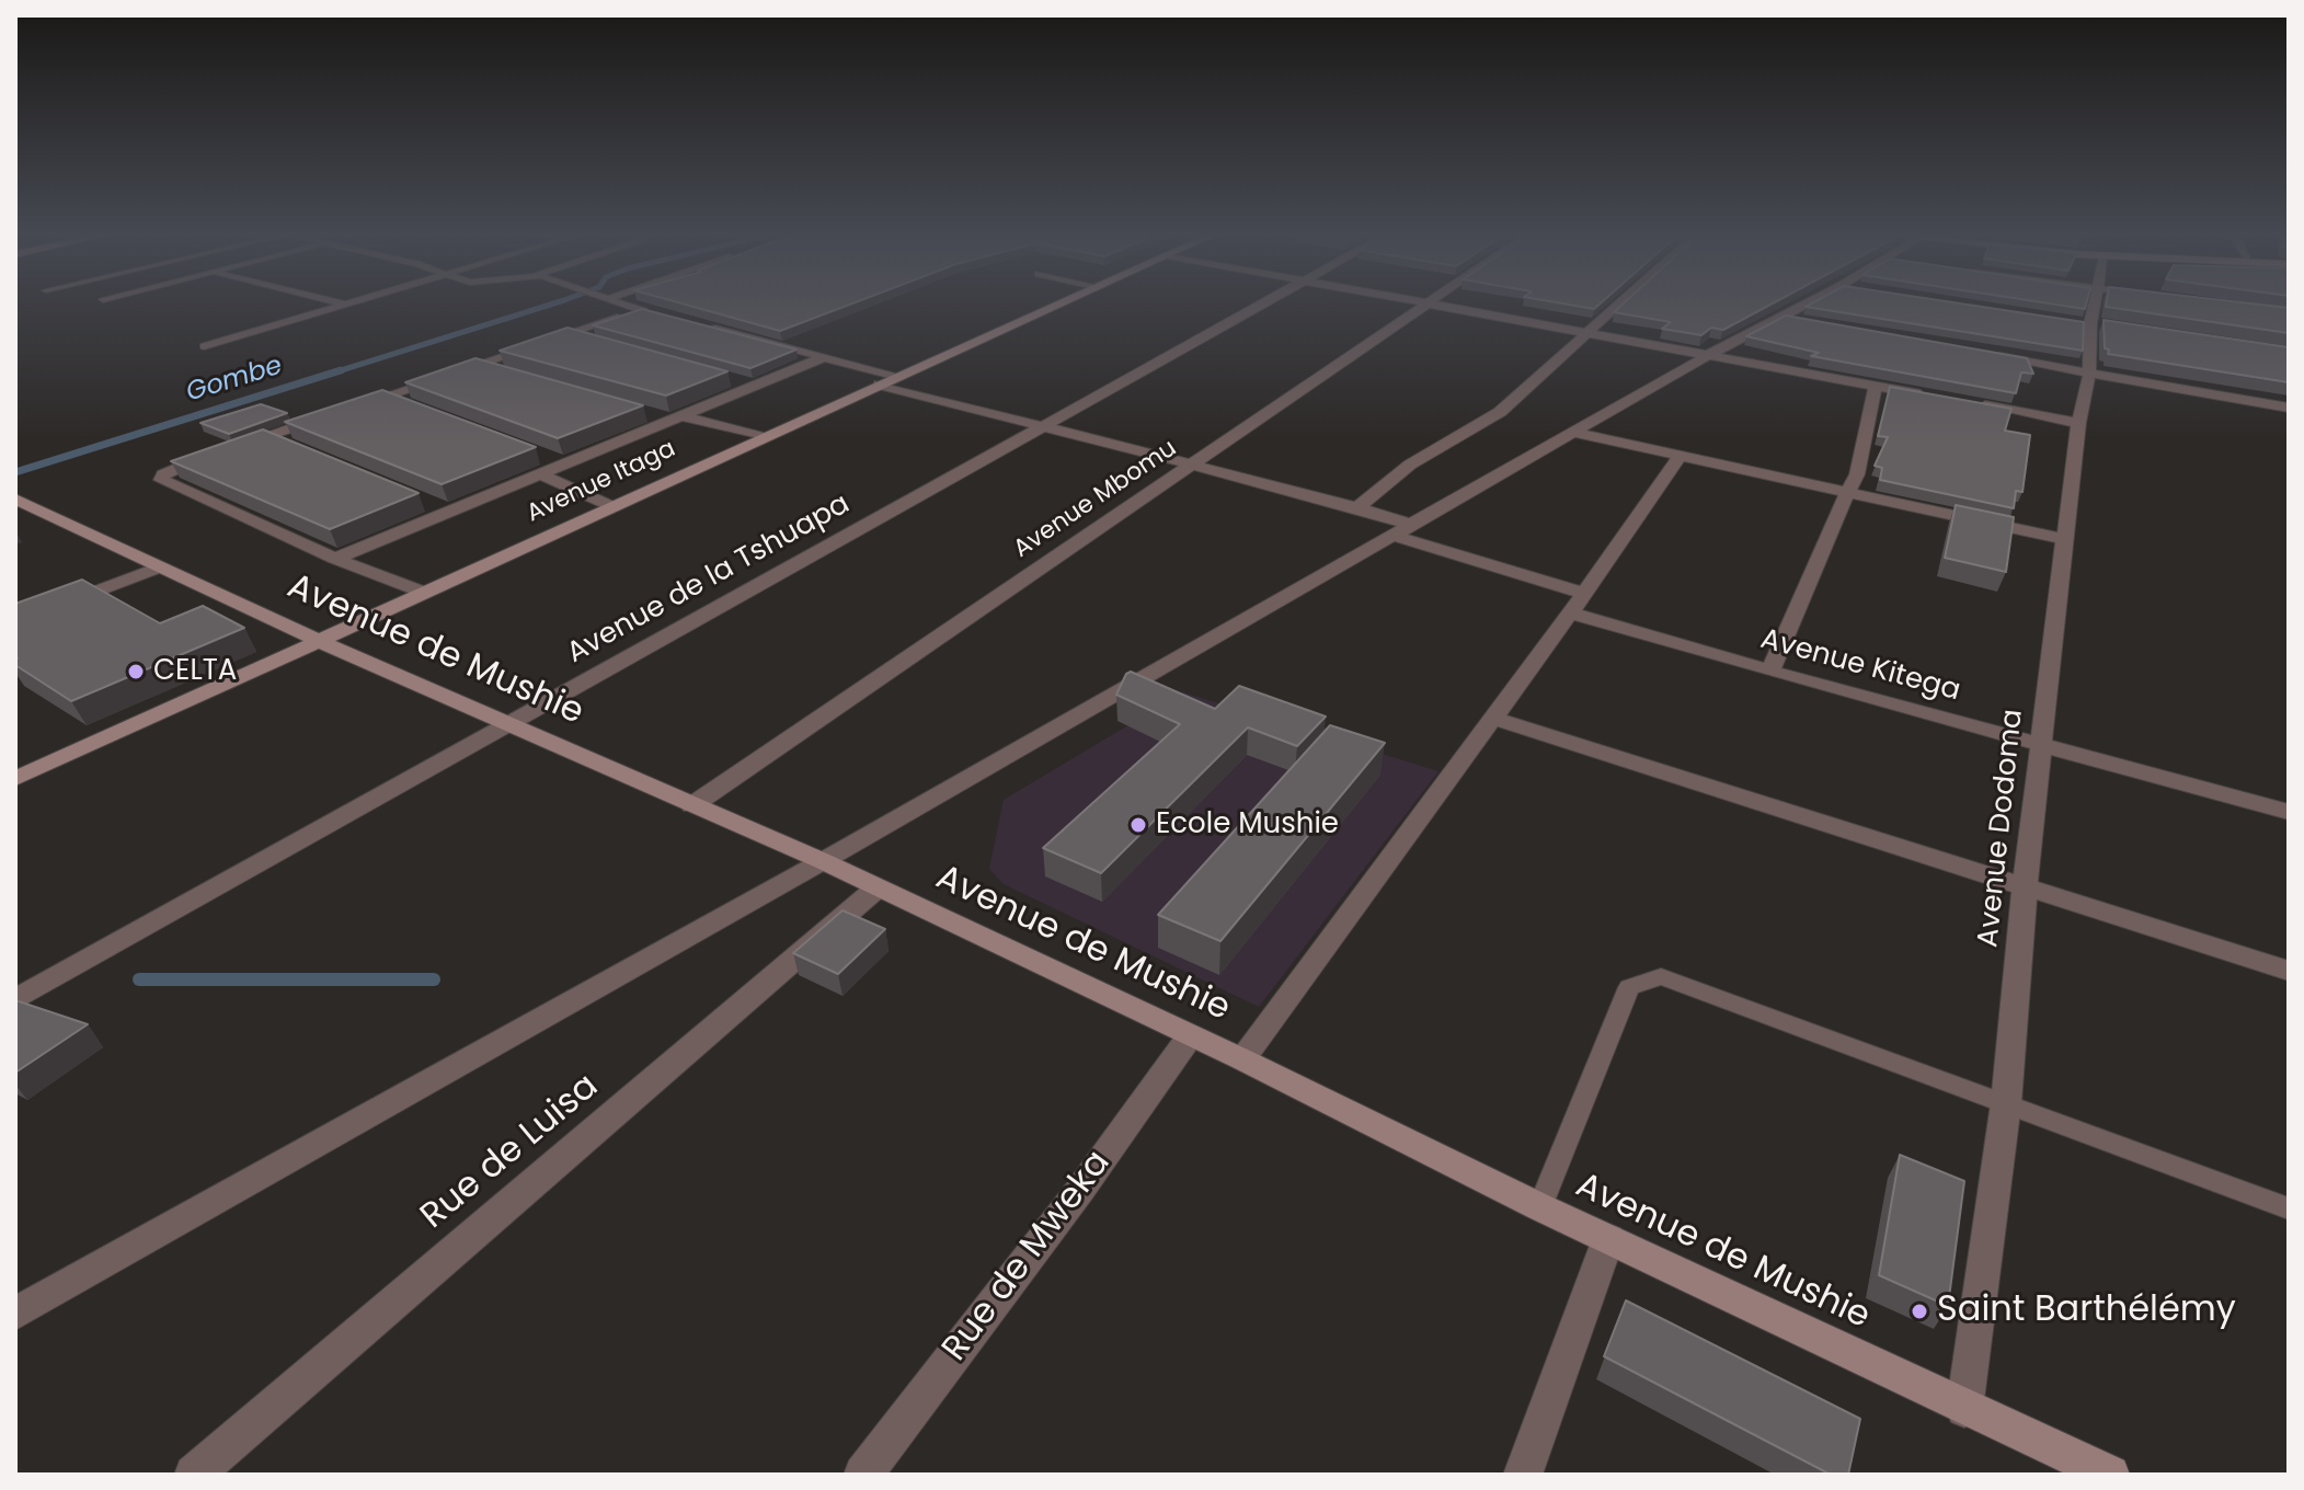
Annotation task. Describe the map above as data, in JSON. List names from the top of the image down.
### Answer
{
  "streets": {
    "street": [
      "Avenue Itaga",
      "Avenue Mbomu",
      "Avenue de la Tshuapa",
      "Avenue de Mushie",
      "Avenue Kitega",
      "Avenue Dodoma",
      "Rue de Luisa",
      "Rue de Mweka"
    ]
  },
  "crossings": [
    ["Avenue Itaga", "Avenue de Mushie"],
    ["Avenue Mbomu", "Avenue de Mushie"],
    ["Avenue de la Tshuapa", "Avenue de Mushie"],
    ["Avenue de Mushie", "Avenue Dodoma"],
    ["Avenue de Mushie", "Rue de Luisa"],
    ["Avenue de Mushie", "Rue de Mweka"],
    ["Avenue Kitega", "Avenue Dodoma"]
  ],
  "water": ["Gombe"],
  "places": ["CELTA", "Ecole Mushie", "Saint Barthélémy"]
}
